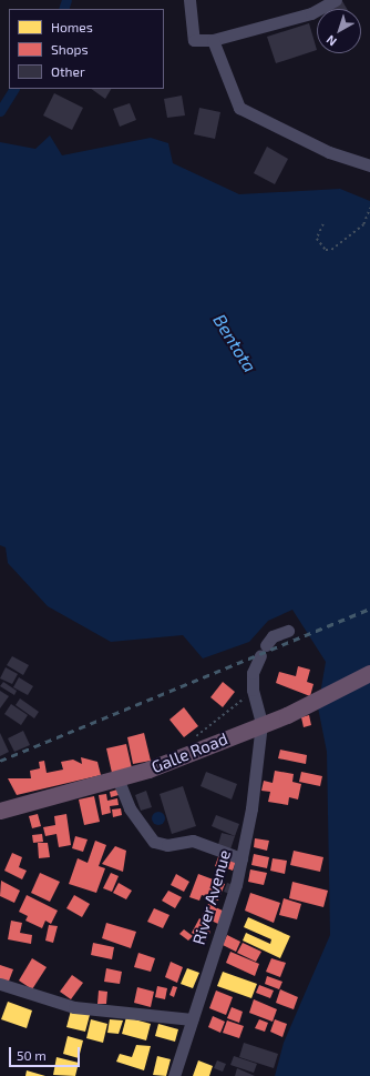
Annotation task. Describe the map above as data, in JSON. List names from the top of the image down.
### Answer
{
  "streets": {
    "highway": ["Galle Road"],
    "street": ["River Avenue"]
  },
  "crossings": [
    ["Galle Road", "River Avenue"]
  ],
  "water": ["Bentota"],
  "legend": ["Homes", "Shops", "Other"],
  "scale_bar": "50 m",
  "north": "bottom left"
}
